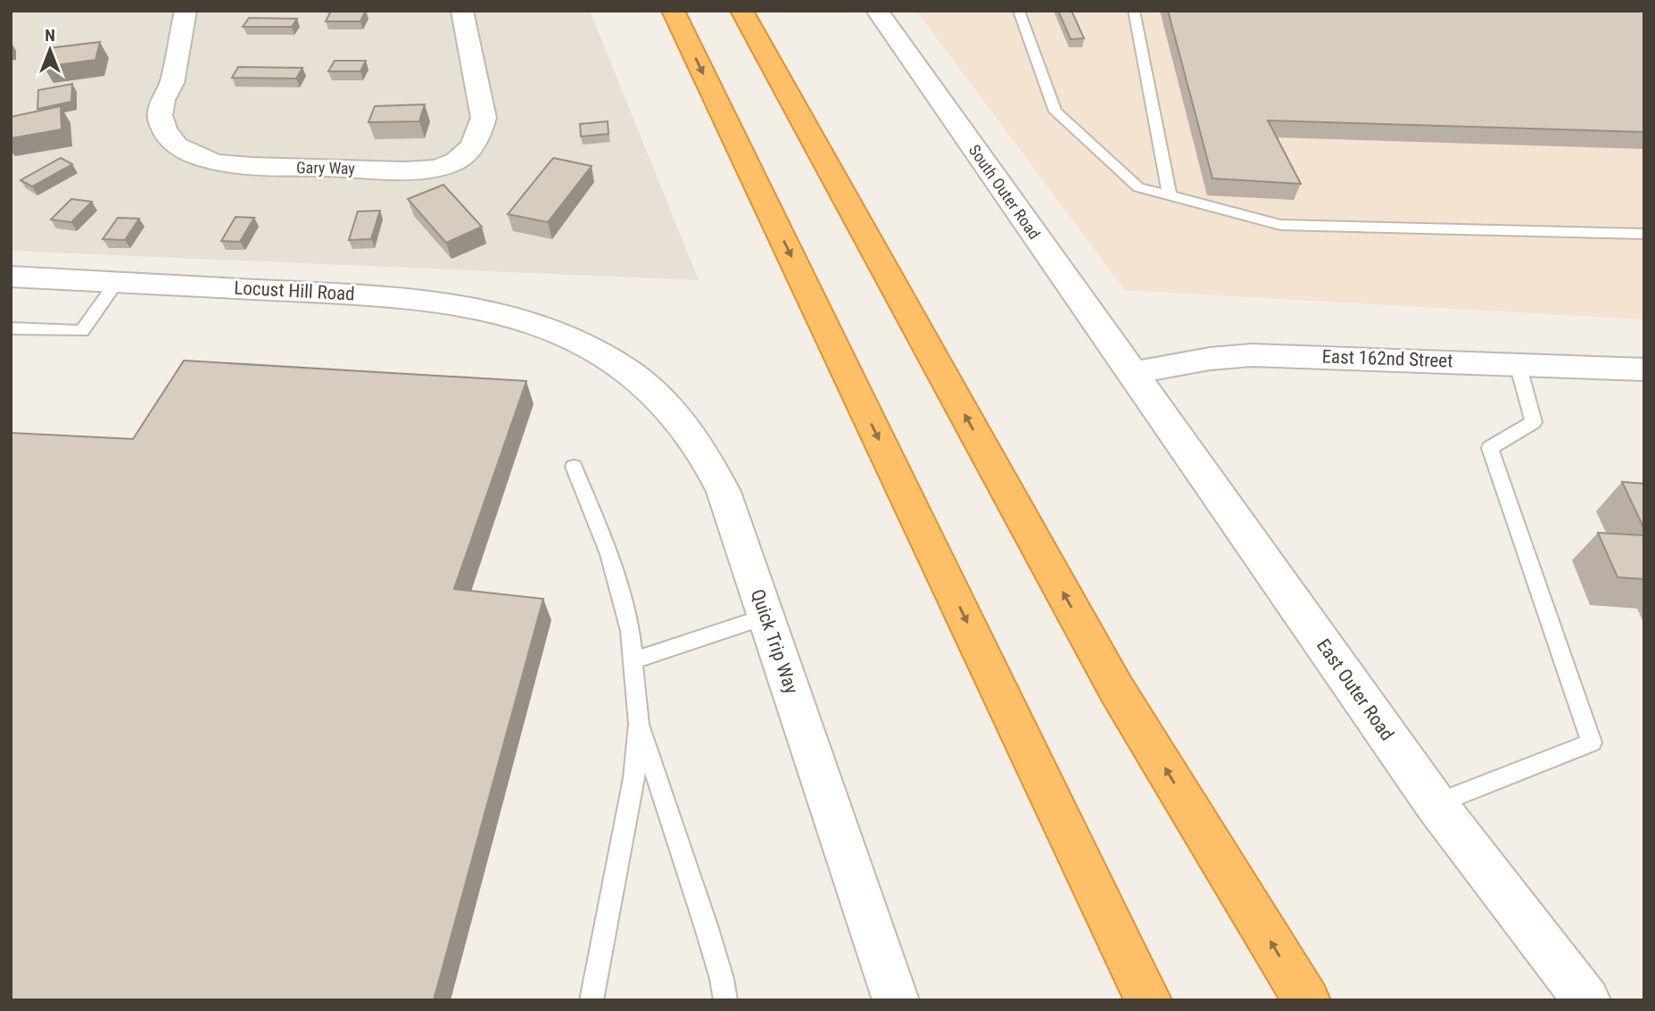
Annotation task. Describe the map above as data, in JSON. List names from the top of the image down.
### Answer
{
  "streets": {
    "street": [
      "Gary Way",
      "South Outer Road",
      "Locust Hill Road",
      "East 162nd Street",
      "Quick Trip Way",
      "East Outer Road"
    ]
  },
  "crossings": [
    ["South Outer Road", "East 162nd Street"],
    ["South Outer Road", "East Outer Road"],
    ["Locust Hill Road", "Quick Trip Way"],
    ["East 162nd Street", "East Outer Road"]
  ],
  "north": "top"
}
